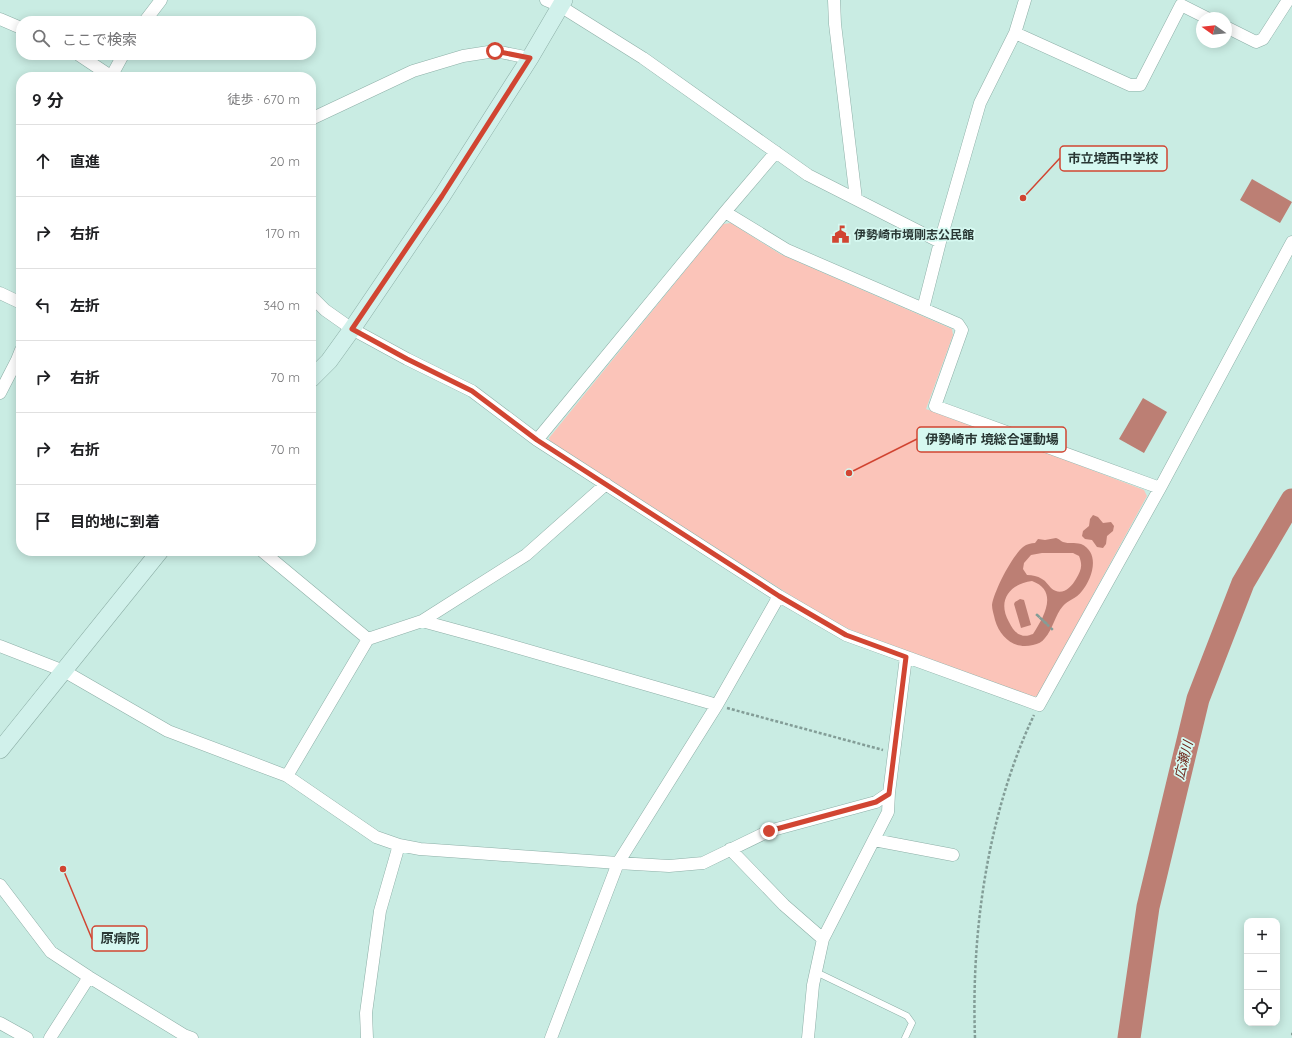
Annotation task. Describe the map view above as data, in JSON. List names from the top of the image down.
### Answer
{
  "water": ["広瀬川"],
  "places": {
    "other": ["市立境西中学校", "伊勢崎市 境総合運動場", "原病院"],
    "public building": ["伊勢崎市境剛志公民館"]
  },
  "north": "left",
  "page": {
    "search": "ここで検索",
    "heading": ["9 分", "徒歩 · 670 m"],
    "list": [
      ["直進", "20 m"],
      ["右折", "170 m"],
      ["左折", "340 m"],
      ["右折", "70 m"],
      ["右折", "70 m"],
      "目的地に到着"
    ],
    "map_buttons": ["+", "−"]
  }
}
